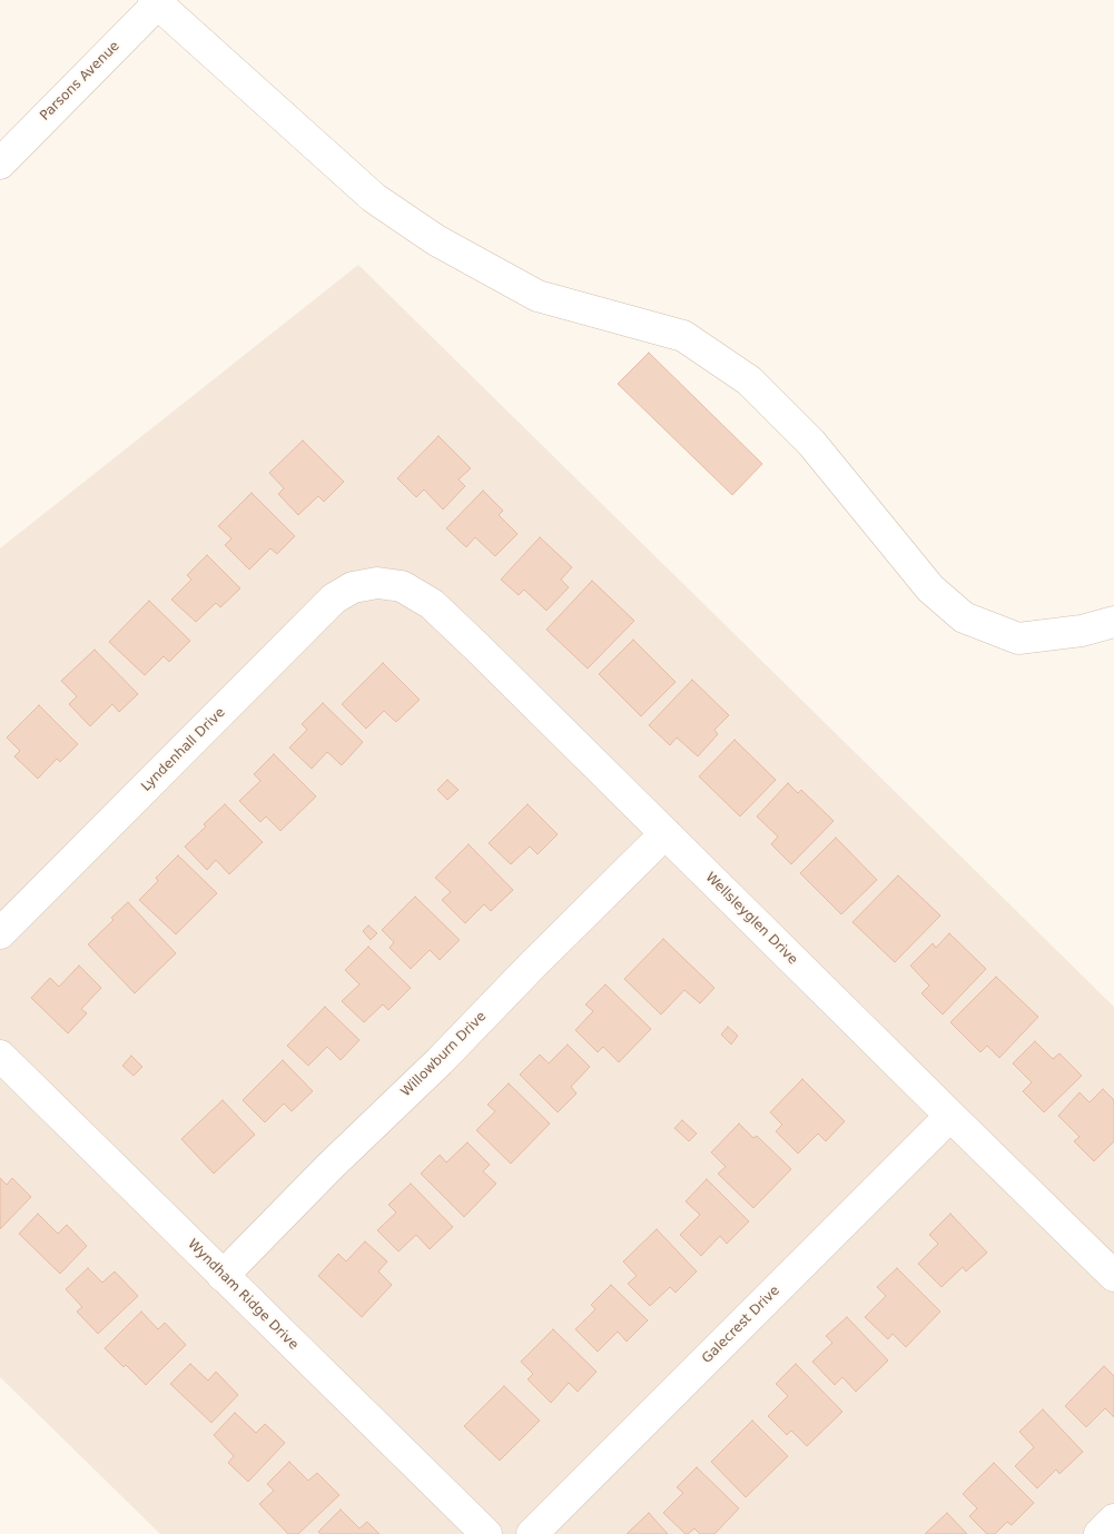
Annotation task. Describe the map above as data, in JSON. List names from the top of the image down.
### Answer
{
  "streets": {
    "street": [
      "Parsons Avenue",
      "Lyndenhall Drive",
      "Wellsleyglen Drive",
      "Willowburn Drive",
      "Wyndham Ridge Drive",
      "Galecrest Drive"
    ]
  },
  "crossings": [
    ["Lyndenhall Drive", "Wellsleyglen Drive"],
    ["Wellsleyglen Drive", "Willowburn Drive"],
    ["Wellsleyglen Drive", "Galecrest Drive"],
    ["Willowburn Drive", "Wyndham Ridge Drive"]
  ]
}
